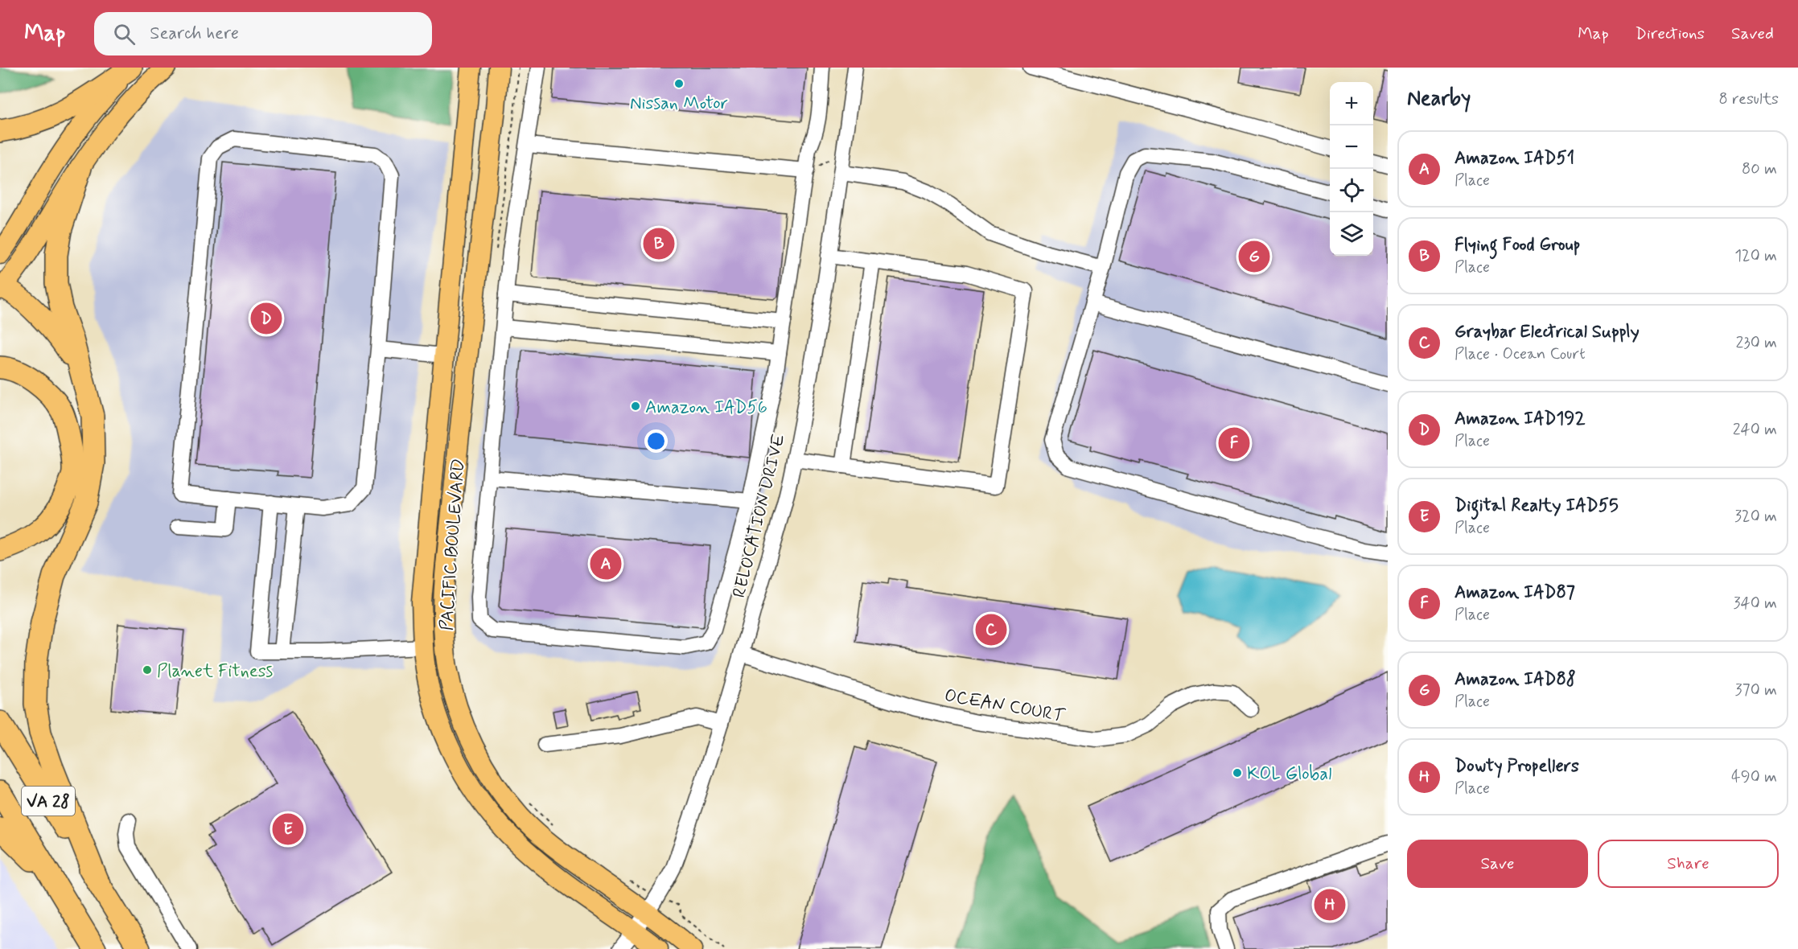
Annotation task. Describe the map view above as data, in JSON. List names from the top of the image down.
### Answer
{
  "streets": {
    "highway": ["VA 28"],
    "main road": ["PACIFIC BOULEVARD"],
    "street": ["RELOCATION DRIVE", "OCEAN COURT"]
  },
  "crossings": [
    ["RELOCATION DRIVE", "PACIFIC BOULEVARD"],
    ["RELOCATION DRIVE", "OCEAN COURT"]
  ],
  "places": [
    "Nissan Motor",
    "Amazon IAD56",
    "Planet Fitness",
    "KOL Global"
  ],
  "page": {
    "header": "Map",
    "search": "Search here",
    "nav": ["Map", "Directions", "Saved"],
    "heading": ["Nearby", "8 results"],
    "map_buttons": ["+", "−"],
    "list": [
      {
        "mark": "A",
        "name": "Amazon IAD51",
        "note": "Place",
        "value": "80 m"
      },
      {
        "mark": "B",
        "name": "Flying Food Group",
        "note": "Place",
        "value": "120 m"
      },
      {
        "mark": "C",
        "name": "Graybar Electrical Supply",
        "note": "Place · Ocean Court",
        "value": "230 m"
      },
      {
        "mark": "D",
        "name": "Amazon IAD192",
        "note": "Place",
        "value": "240 m"
      },
      {
        "mark": "E",
        "name": "Digital Realty IAD55",
        "note": "Place",
        "value": "320 m"
      },
      {
        "mark": "F",
        "name": "Amazon IAD87",
        "note": "Place",
        "value": "340 m"
      },
      {
        "mark": "G",
        "name": "Amazon IAD88",
        "note": "Place",
        "value": "370 m"
      },
      {
        "mark": "H",
        "name": "Dowty Propellers",
        "note": "Place",
        "value": "490 m"
      }
    ],
    "pins": [
      "B",
      "G",
      "D",
      "F",
      "A",
      "C",
      "E",
      "H"
    ],
    "buttons": ["Save", "Share"]
  }
}
